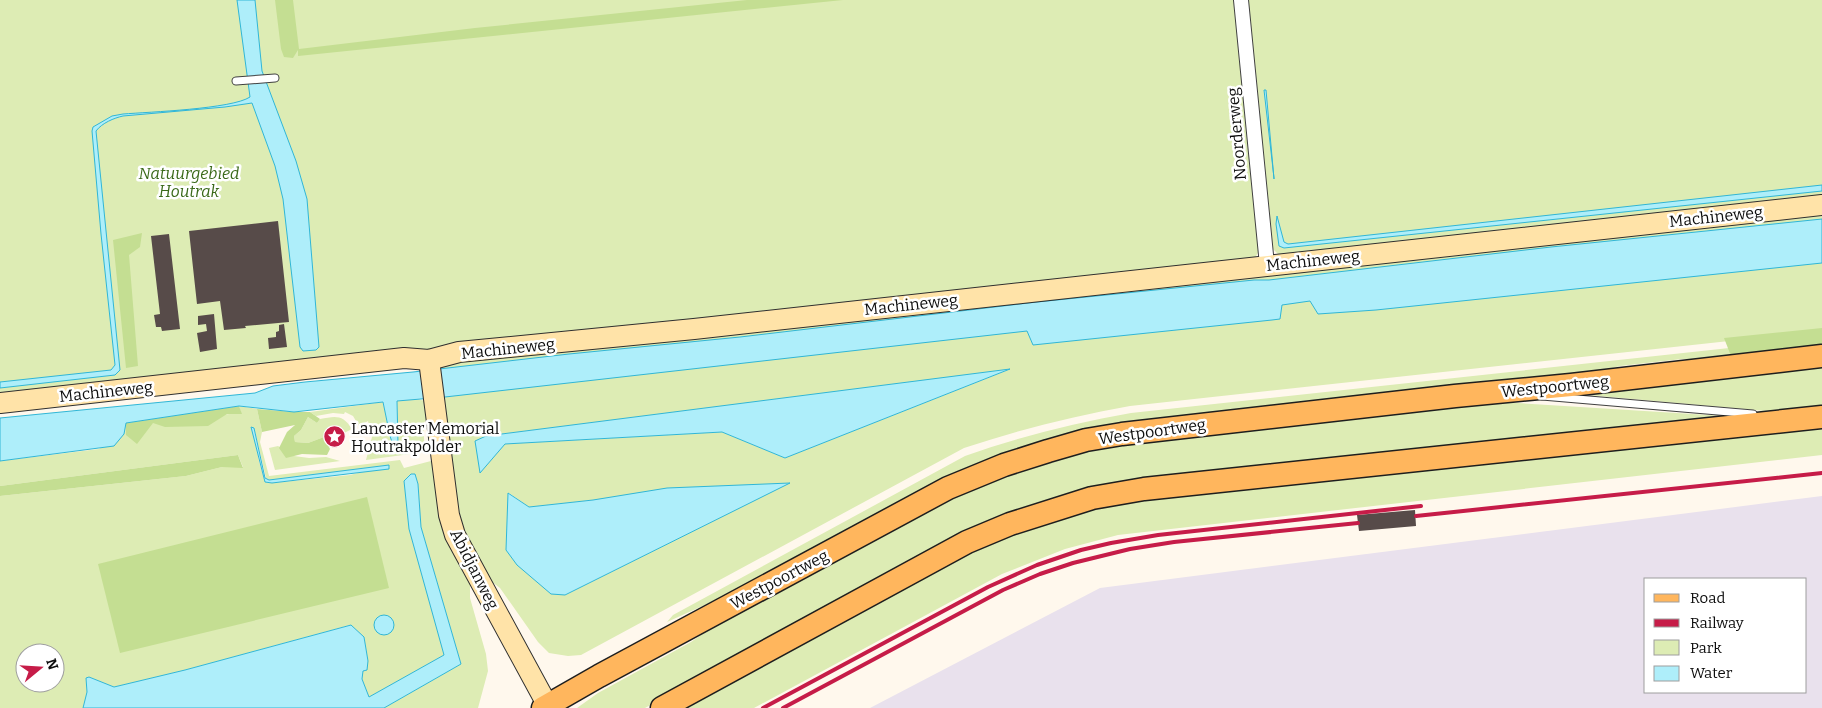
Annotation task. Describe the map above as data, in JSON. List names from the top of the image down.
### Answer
{
  "streets": {
    "main road": ["Westpoortweg"],
    "street": ["Noorderweg", "Machineweg", "Abidjanweg"]
  },
  "crossings": [
    ["Noorderweg", "Machineweg"],
    ["Machineweg", "Abidjanweg"],
    ["Westpoortweg", "Abidjanweg"]
  ],
  "parks": ["Natuurgebied Houtrak"],
  "places": {
    "place": ["Lancaster Memorial Houtrakpolder"]
  },
  "legend": [
    "Road",
    "Railway",
    "Park",
    "Water"
  ],
  "north": "right"
}
